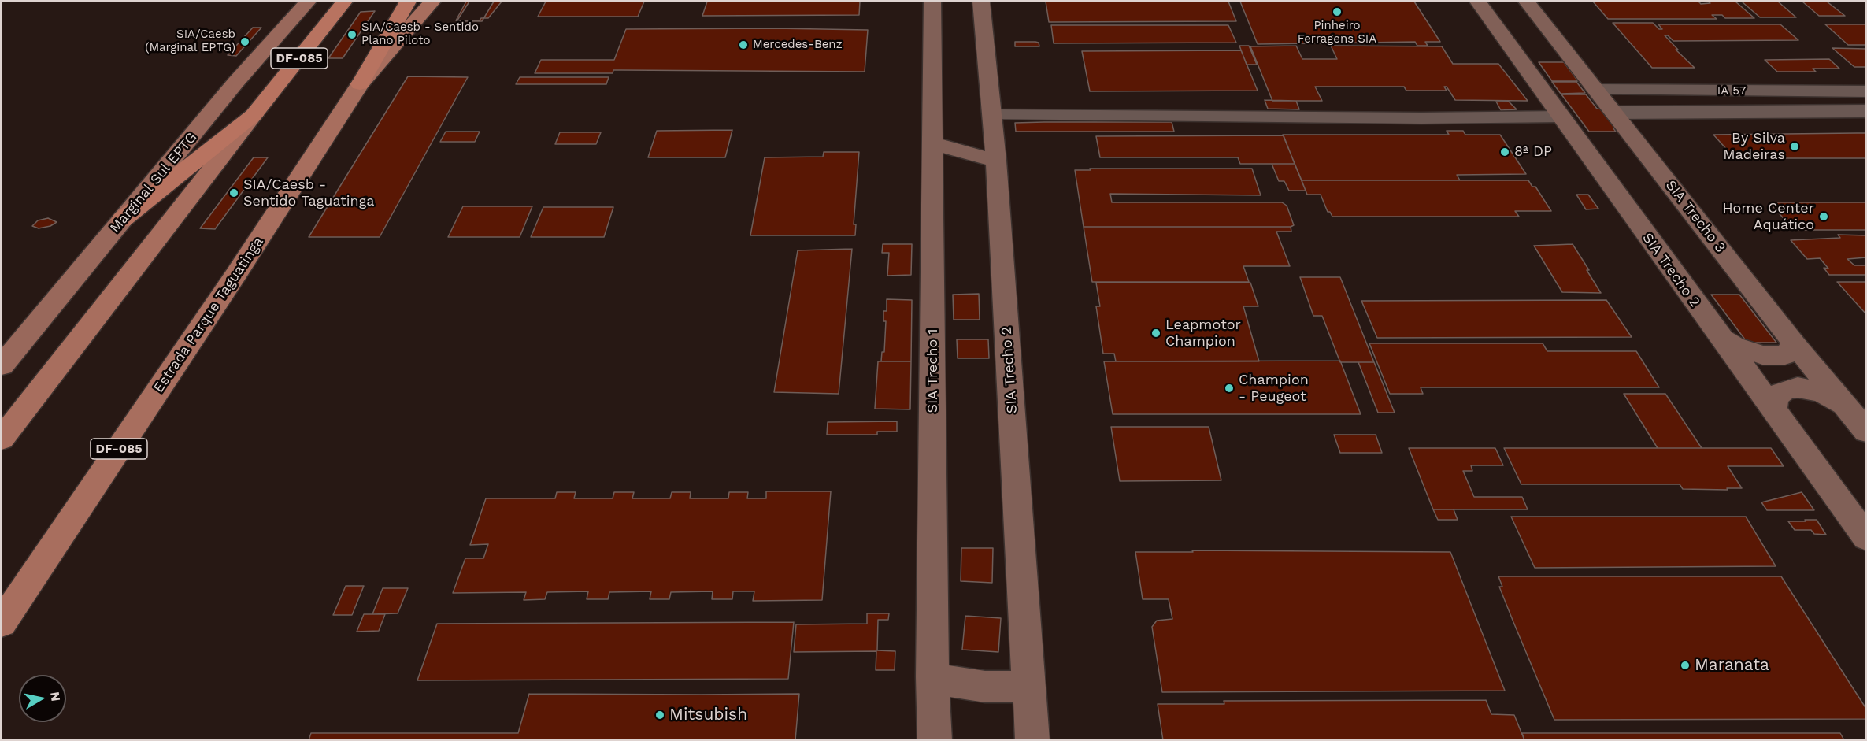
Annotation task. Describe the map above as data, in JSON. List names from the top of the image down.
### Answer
{
  "streets": {
    "highway": ["DF-085", "Estrada Parque Taguatinga"],
    "main road": [
      "Marginal Sul EPTG",
      "SIA Trecho 3",
      "SIA Trecho 2",
      "SIA Trecho 1"
    ],
    "street": ["IA 57"]
  },
  "crossings": [
    ["IA 57", "SIA Trecho 3"]
  ],
  "places": [
    "Pinheiro Ferragens SIA",
    "SIA/Caesb - Sentido Plano Piloto",
    "SIA/Caesb (Marginal EPTG)",
    "Mercedes-Benz",
    "By Silva Madeiras",
    "8ª DP",
    "SIA/Caesb - Sentido Taguatinga",
    "Home Center Aquático",
    "Leapmotor Champion",
    "Champion - Peugeot",
    "Maranata",
    "Mitsubish"
  ],
  "north": "right"
}
